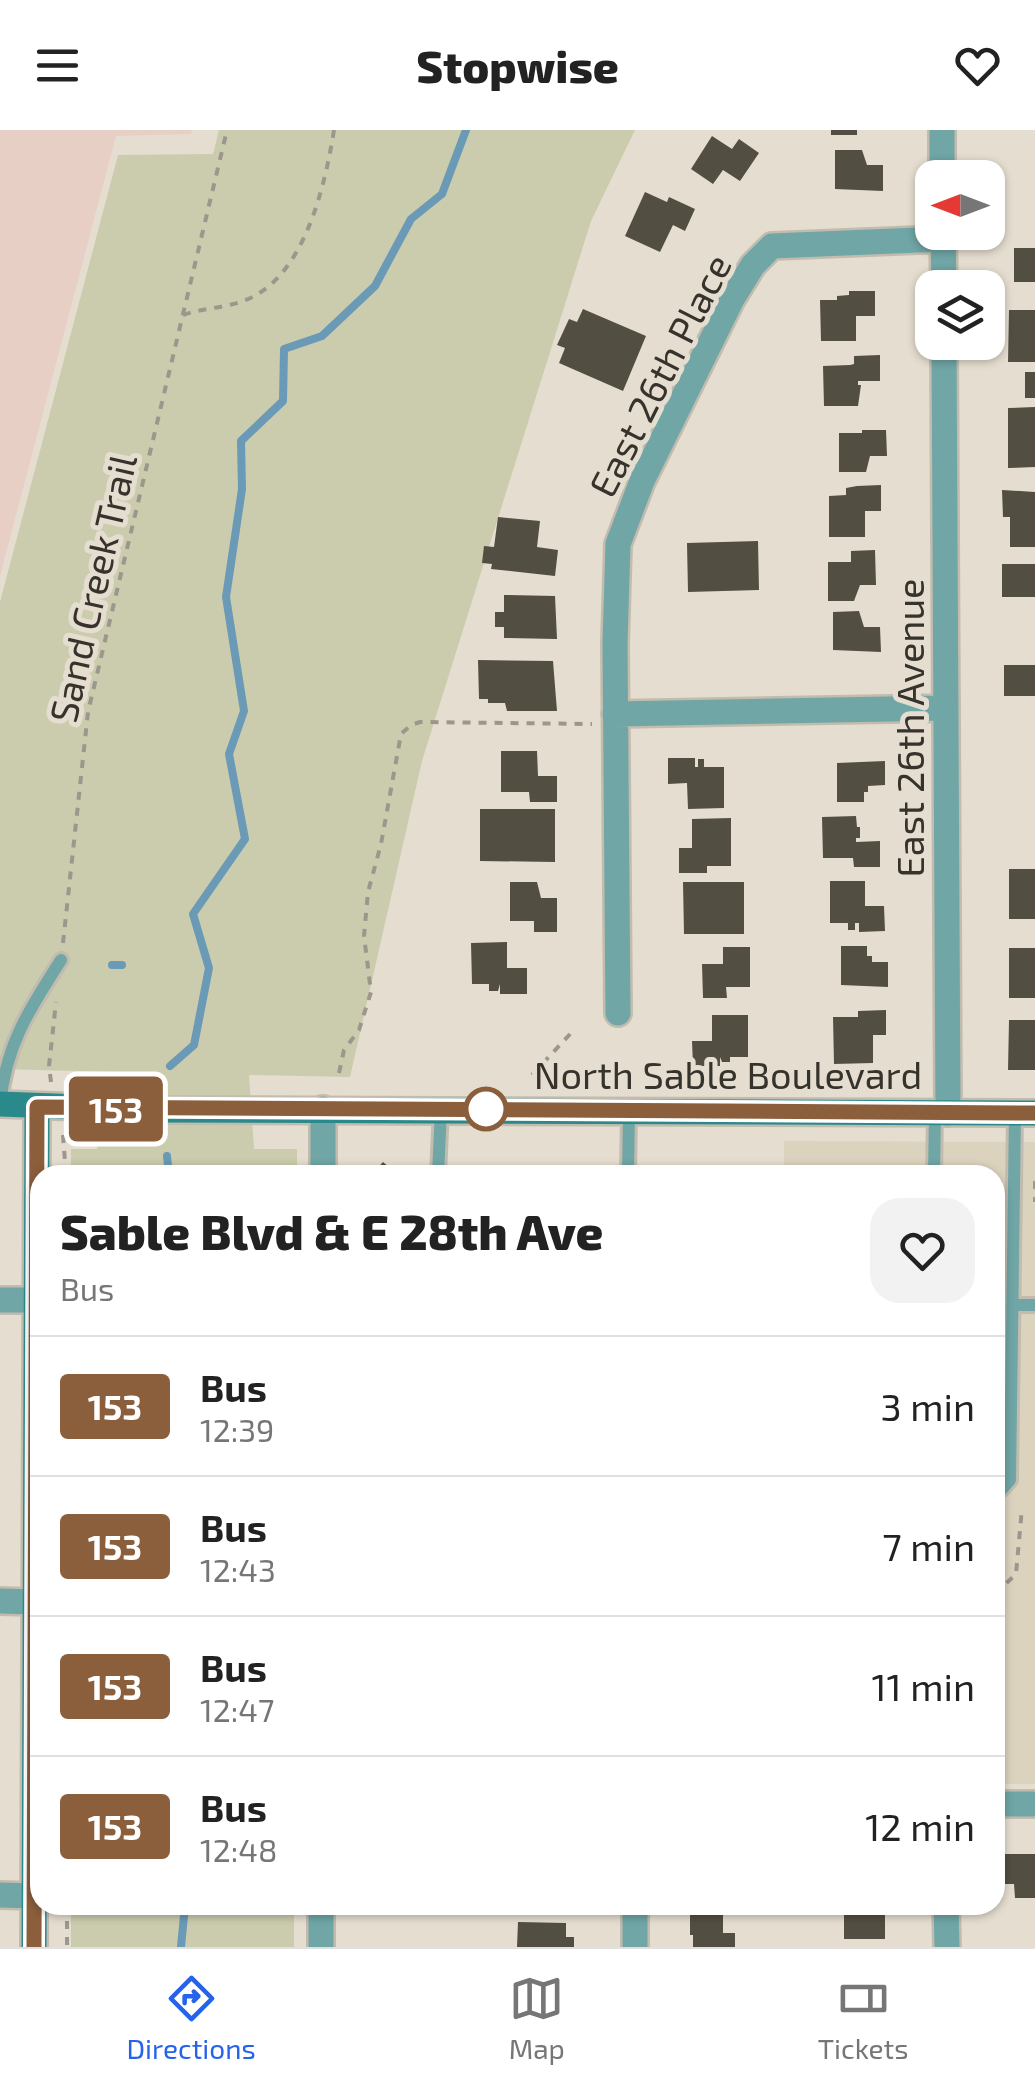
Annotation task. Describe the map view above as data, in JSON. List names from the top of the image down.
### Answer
{
  "streets": {
    "street": ["East 26th Place", "East 26th Avenue", "North Sable Boulevard"],
    "path": ["Sand Creek Trail"]
  },
  "crossings": [
    ["East 26th Avenue", "North Sable Boulevard"]
  ],
  "lines": ["bus line 153"],
  "north": "left",
  "page": {
    "header": "Stopwise",
    "on_map": "153",
    "heading": ["Sable Blvd & E 28th Ave", "Bus"],
    "list": [
      {
        "mark": "153",
        "name": "Bus",
        "note": "12:39",
        "value": "3 min"
      },
      {
        "mark": "153",
        "name": "Bus",
        "note": "12:43",
        "value": "7 min"
      },
      {
        "mark": "153",
        "name": "Bus",
        "note": "12:47",
        "value": "11 min"
      },
      {
        "mark": "153",
        "name": "Bus",
        "note": "12:48",
        "value": "12 min"
      }
    ],
    "tabs": ["Directions", "Map", "Tickets"]
  }
}
